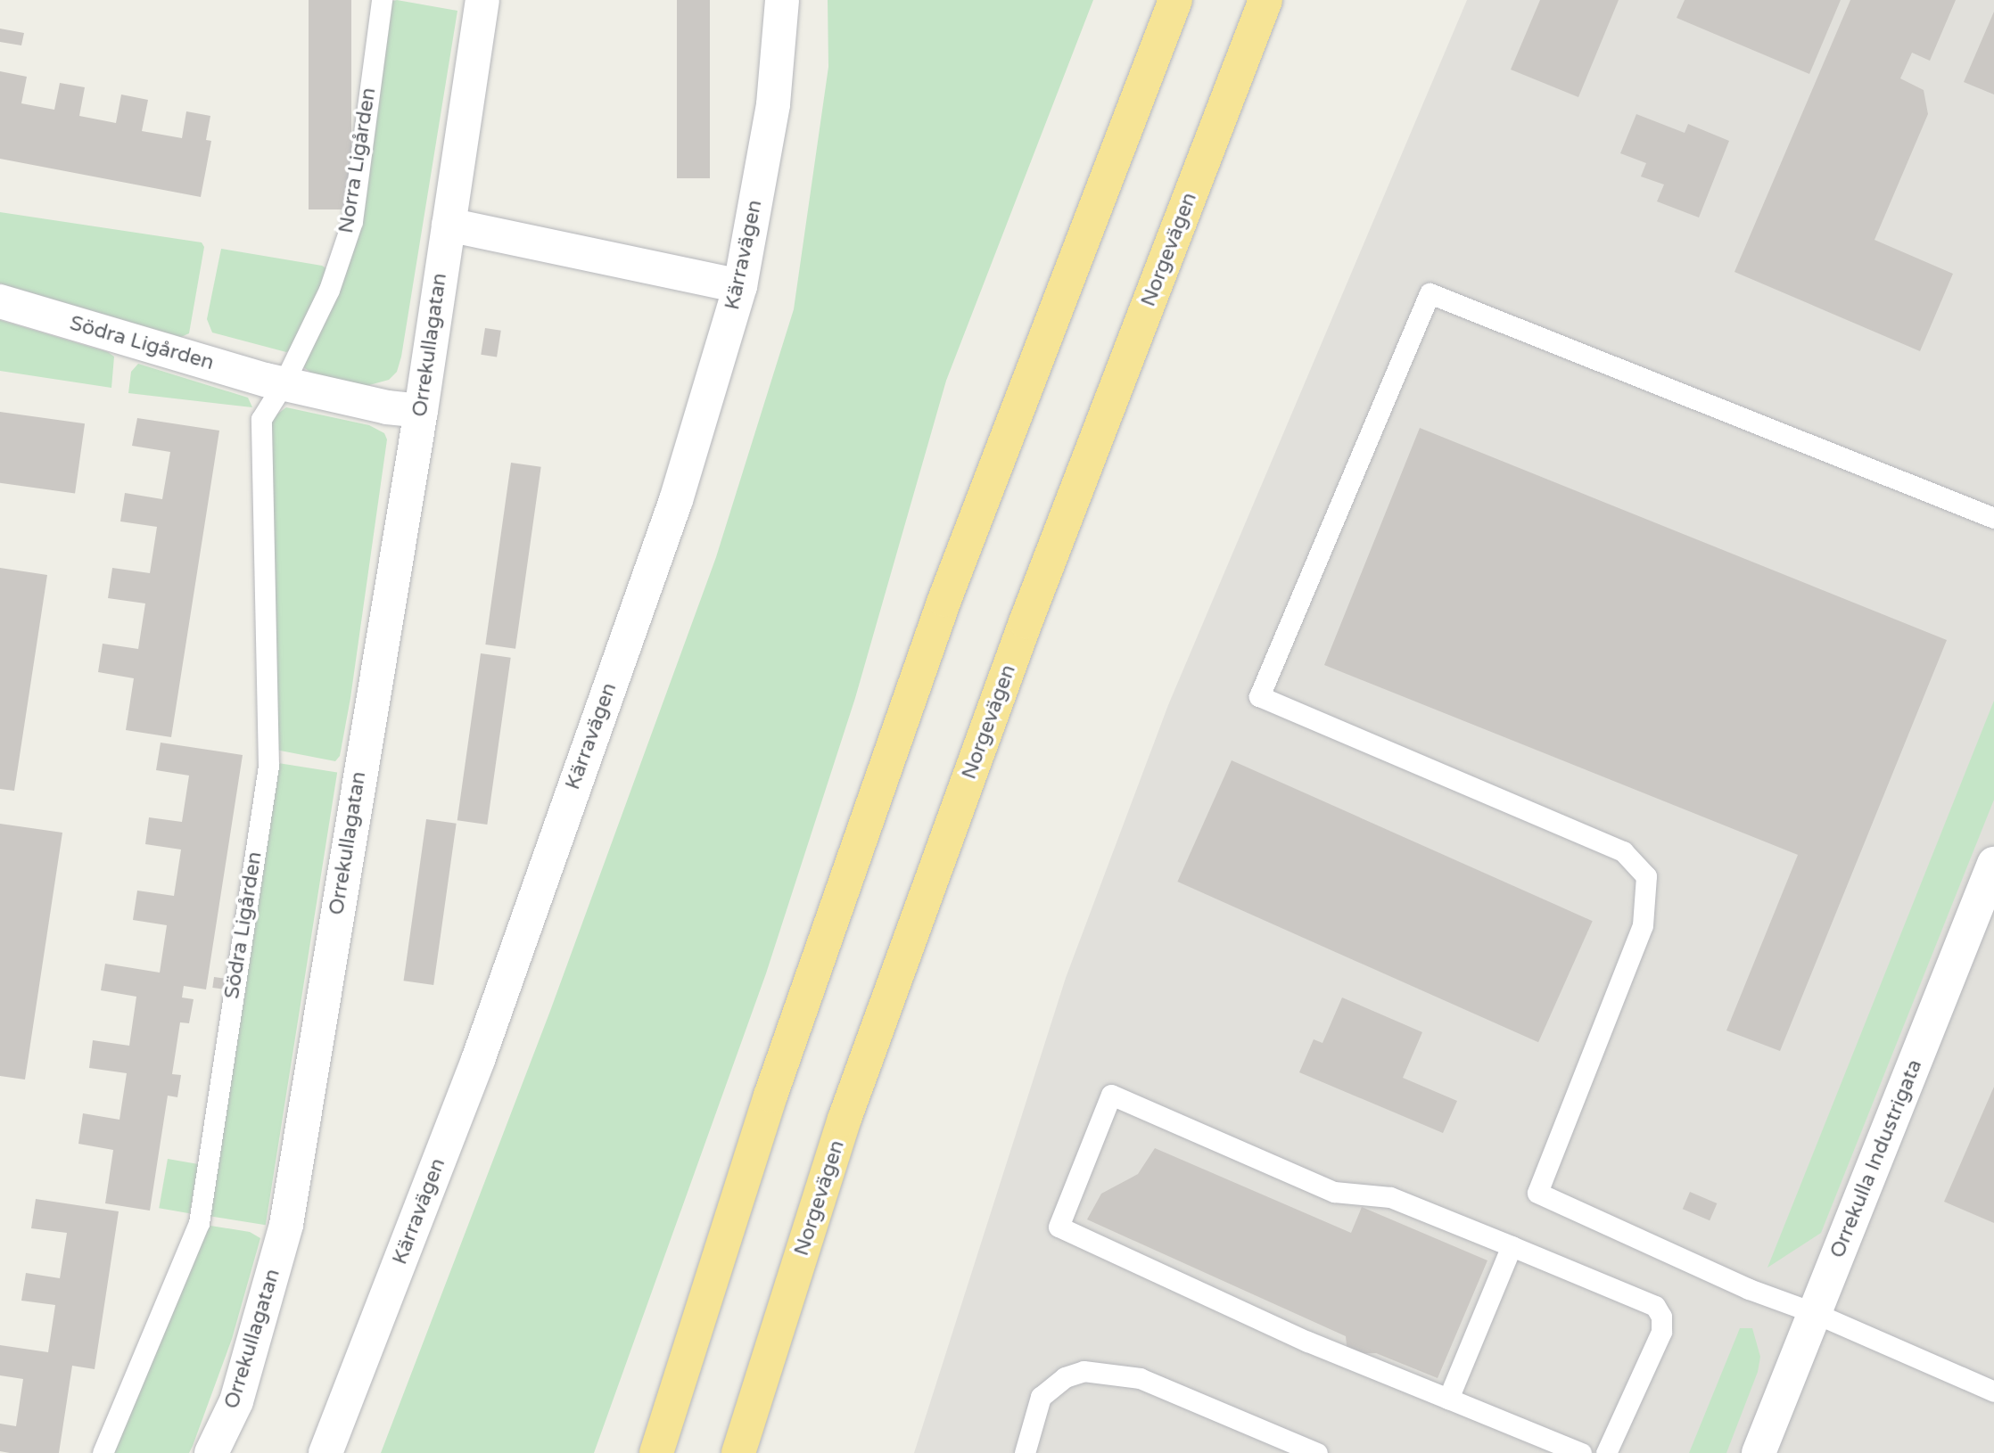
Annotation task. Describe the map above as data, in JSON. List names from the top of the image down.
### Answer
{
  "streets": {
    "highway": ["Norgevägen"],
    "street": [
      "Kärravägen",
      "Södra Ligården",
      "Orrekullagatan",
      "Orrekulla Industrigata"
    ],
    "lane": ["Norra Ligården"]
  },
  "crossings": [
    ["Norra Ligården", "Södra Ligården"],
    ["Södra Ligården", "Orrekullagatan"]
  ]
}
